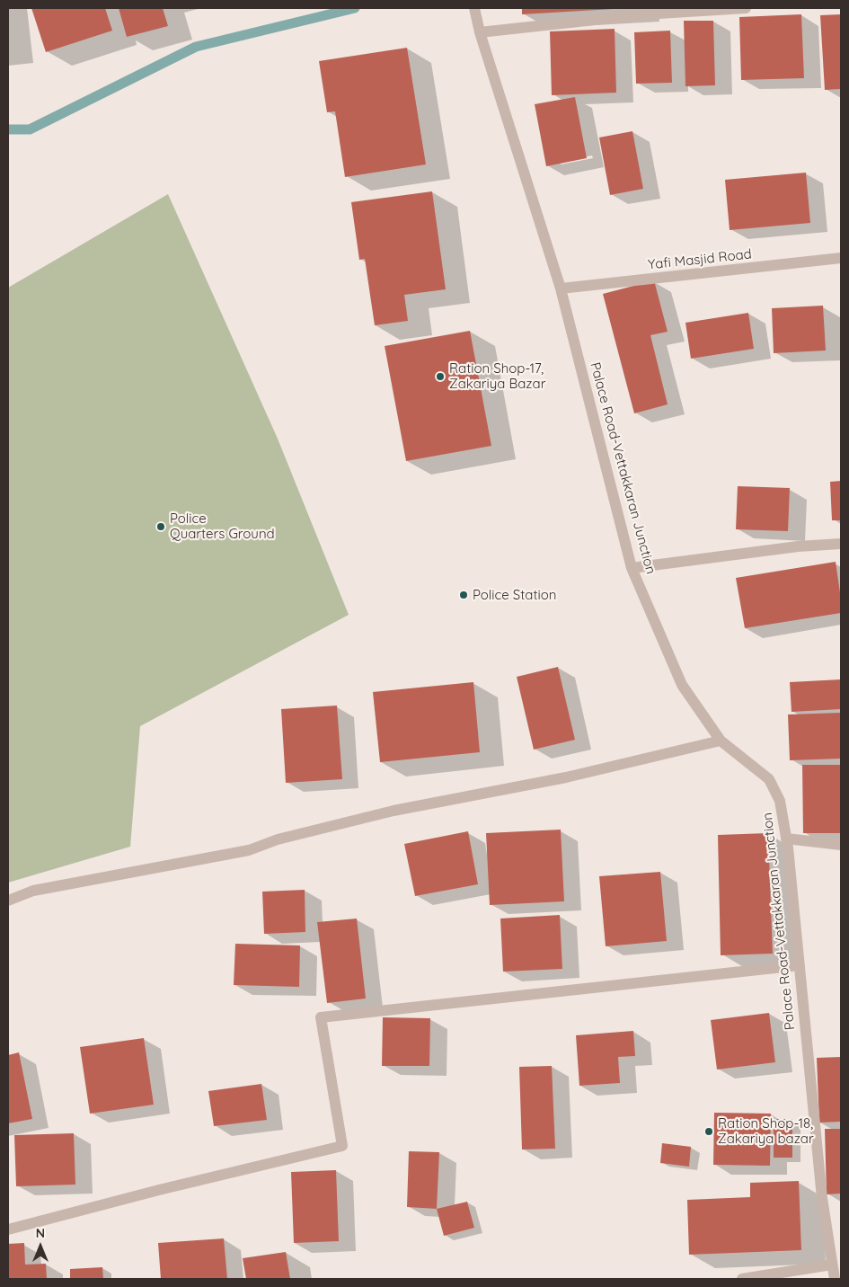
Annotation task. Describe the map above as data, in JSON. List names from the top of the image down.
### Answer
{
  "streets": {
    "street": ["Yafi Masjid Road", "Palace Road-Vettakkaran Junction"]
  },
  "crossings": [
    ["Yafi Masjid Road", "Palace Road-Vettakkaran Junction"]
  ],
  "places": [
    "Ration Shop-17, Zakariya Bazar",
    "Police Quarters Ground",
    "Police Station",
    "Ration Shop-18, Zakariya bazar"
  ],
  "north": "top"
}
